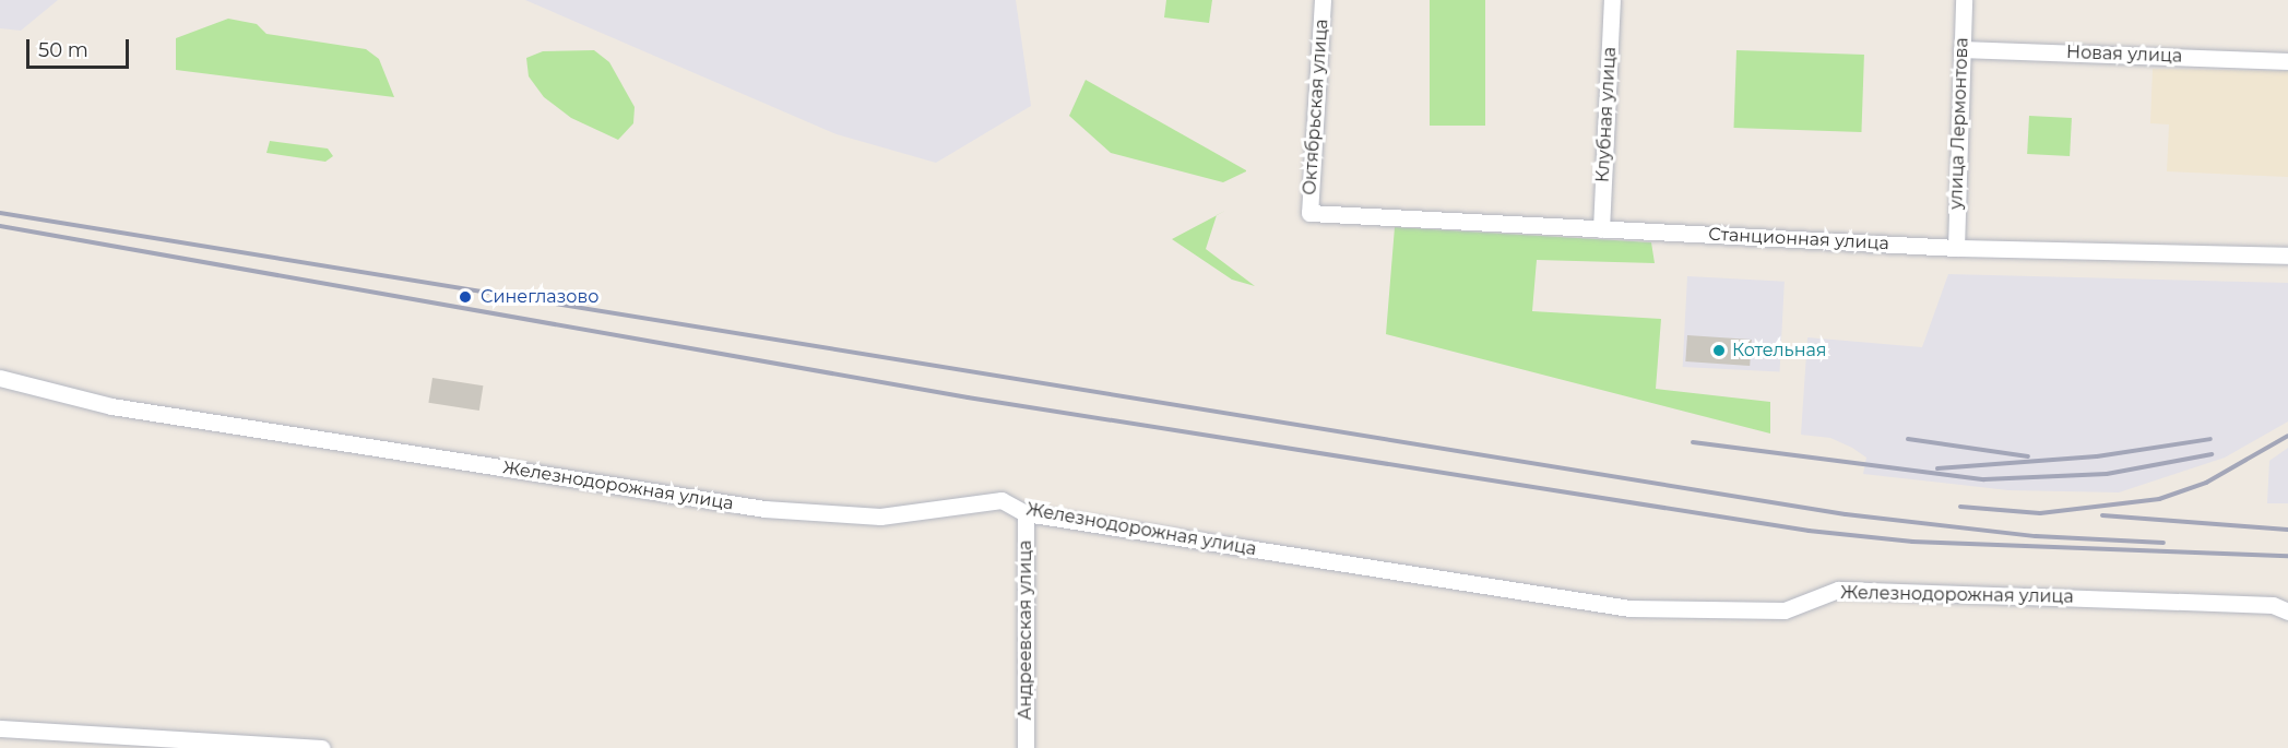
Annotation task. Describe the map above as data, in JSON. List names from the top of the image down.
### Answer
{
  "streets": {
    "street": [
      "Новая улица",
      "Октябрьская улица",
      "Клубная улица",
      "улица Лермонтова",
      "Станционная улица",
      "Железнодорожная улица",
      "Андреевская улица"
    ]
  },
  "crossings": [
    ["Новая улица", "улица Лермонтова"],
    ["Октябрьская улица", "Станционная улица"],
    ["Клубная улица", "Станционная улица"],
    ["улица Лермонтова", "Станционная улица"],
    ["Железнодорожная улица", "Андреевская улица"]
  ],
  "places": ["Синеглазово", "Котельная"],
  "scale_bar": "50 m"
}
